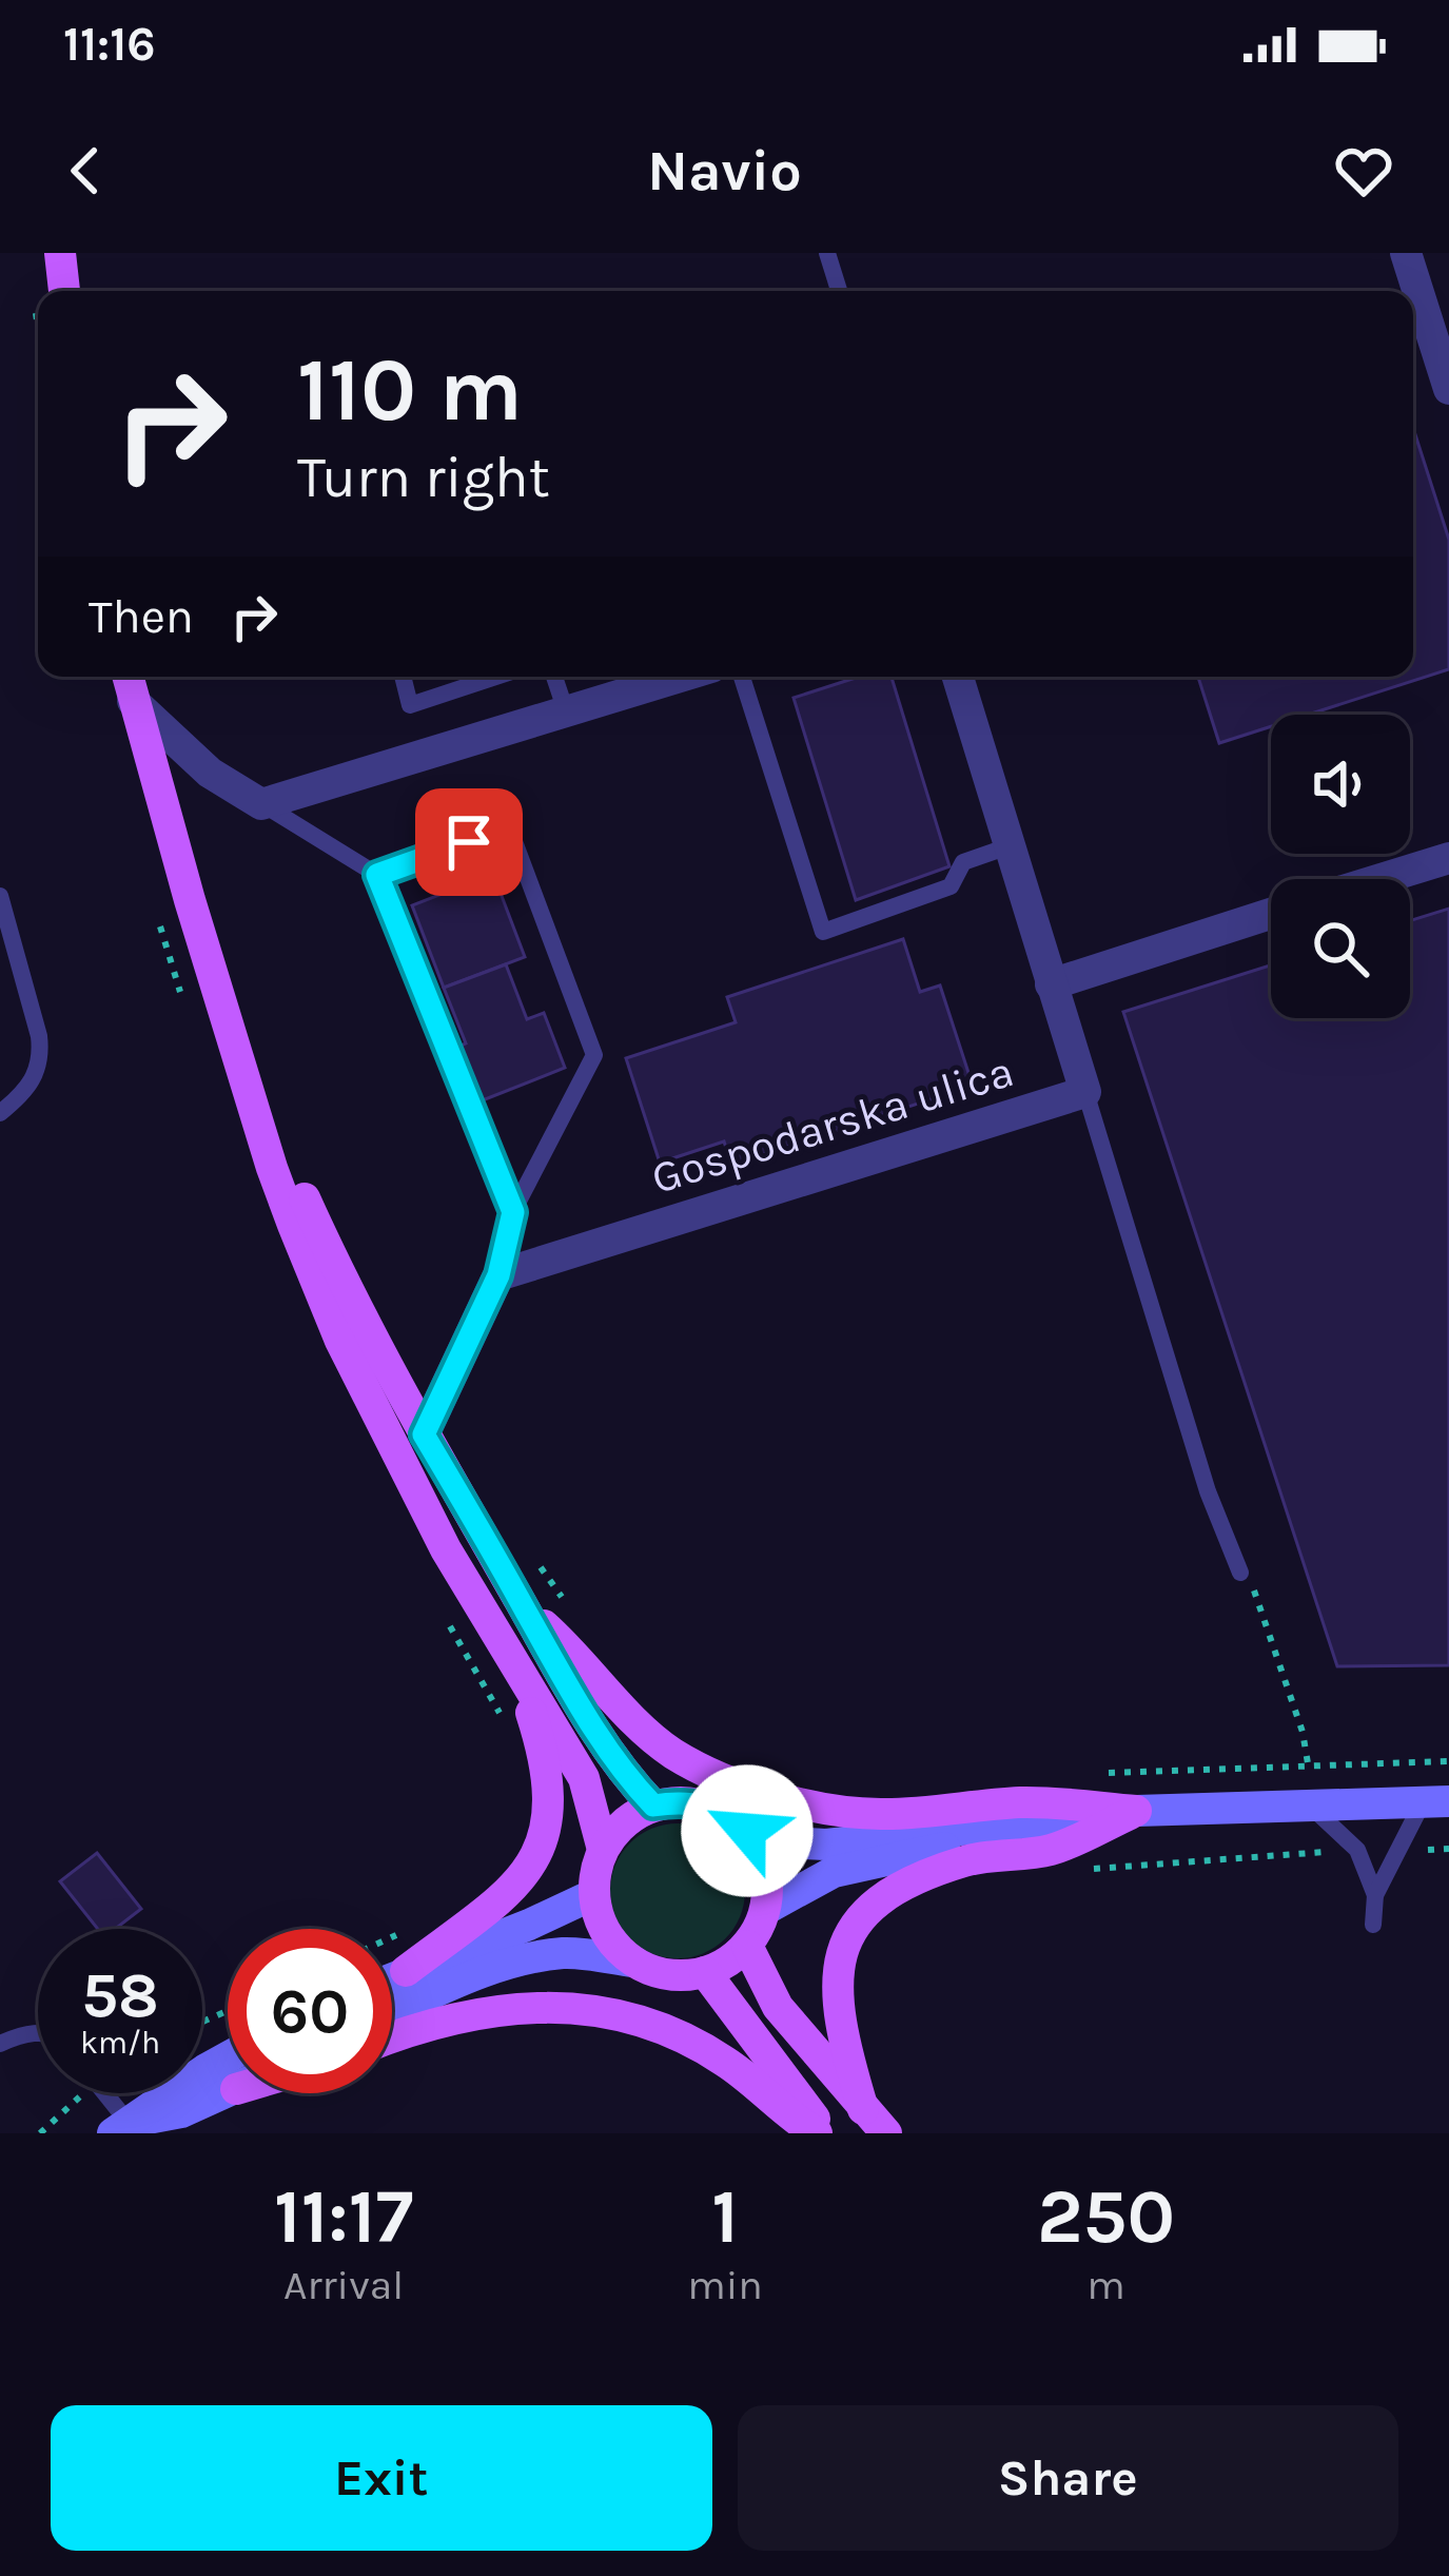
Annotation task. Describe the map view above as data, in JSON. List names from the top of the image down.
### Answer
{
  "streets": {
    "street": ["Gospodarska ulica"]
  },
  "page": {
    "status": "11:16",
    "header": "Navio",
    "turn": ["110 m", "Turn right"],
    "then": "Then",
    "speed": "58 km/h",
    "limit": "60",
    "eta": [
      "11:17",
      "Arrival",
      "1",
      "min",
      "250",
      "m"
    ],
    "buttons": ["Exit", "Share"]
  }
}
